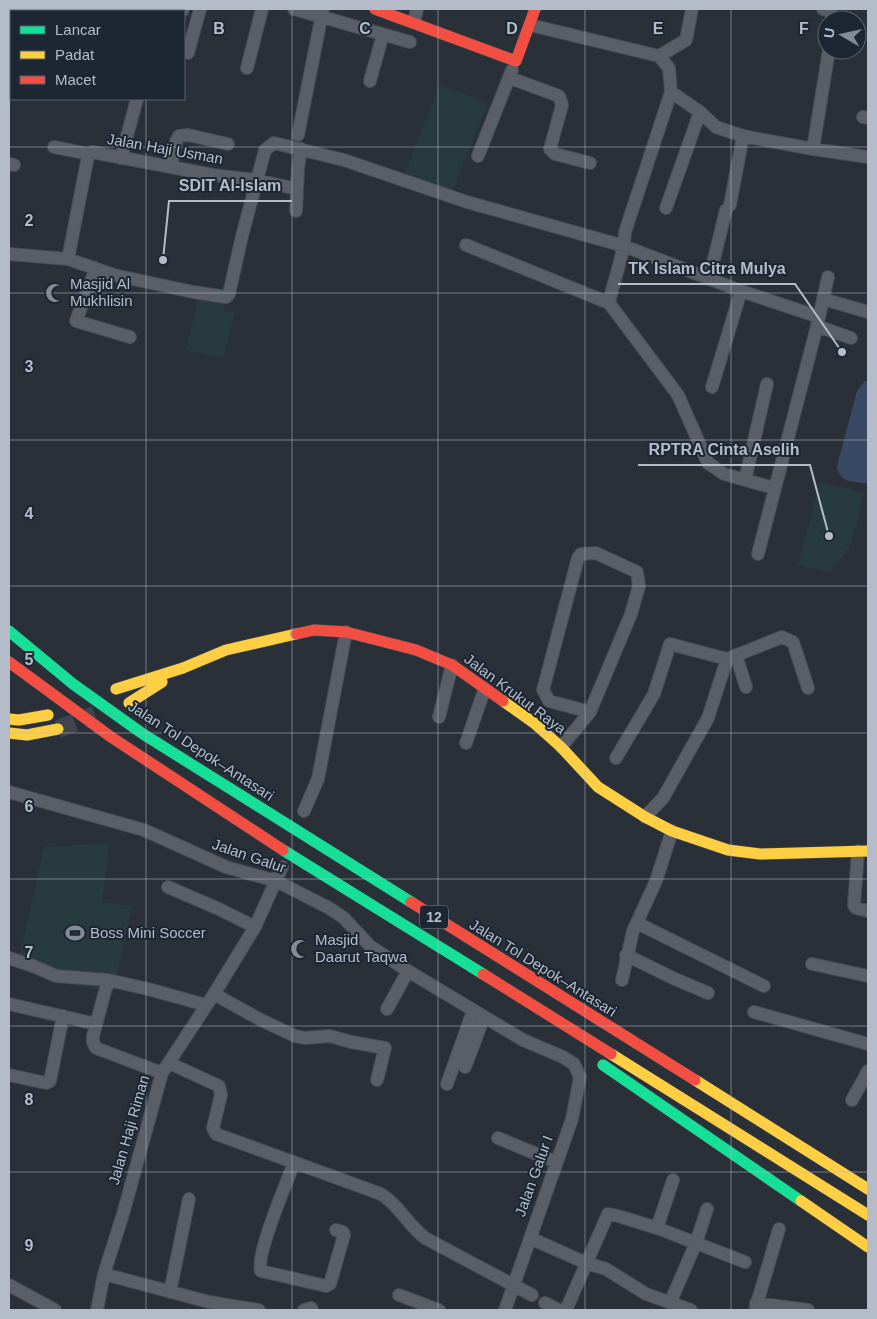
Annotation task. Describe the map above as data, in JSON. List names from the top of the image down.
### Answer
{
  "streets": {
    "main road": ["Jalan Krukut Raya", "Jalan Tol Depok–Antasari", "12"],
    "street": [
      "Jalan Haji Usman",
      "Jalan Galur",
      "Jalan Haji Riman",
      "Jalan Galur I"
    ]
  },
  "crossings": [
    ["Jalan Galur", "Jalan Haji Riman"],
    ["Jalan Galur", "Jalan Galur I"]
  ],
  "places": {
    "other": ["SDIT Al-Islam", "TK Islam Citra Mulya", "RPTRA Cinta Aselih"],
    "mosque": ["Masjid Al Mukhlisin", "Masjid Daarut Taqwa"],
    "sports": ["Boss Mini Soccer"]
  },
  "legend": ["Lancar", "Padat", "Macet"],
  "north": "left",
  "grid": {
    "columns": [
      "B",
      "C",
      "D",
      "E",
      "F"
    ],
    "rows": [
      "2",
      "3",
      "4",
      "5",
      "6",
      "7",
      "8",
      "9"
    ]
  }
}
